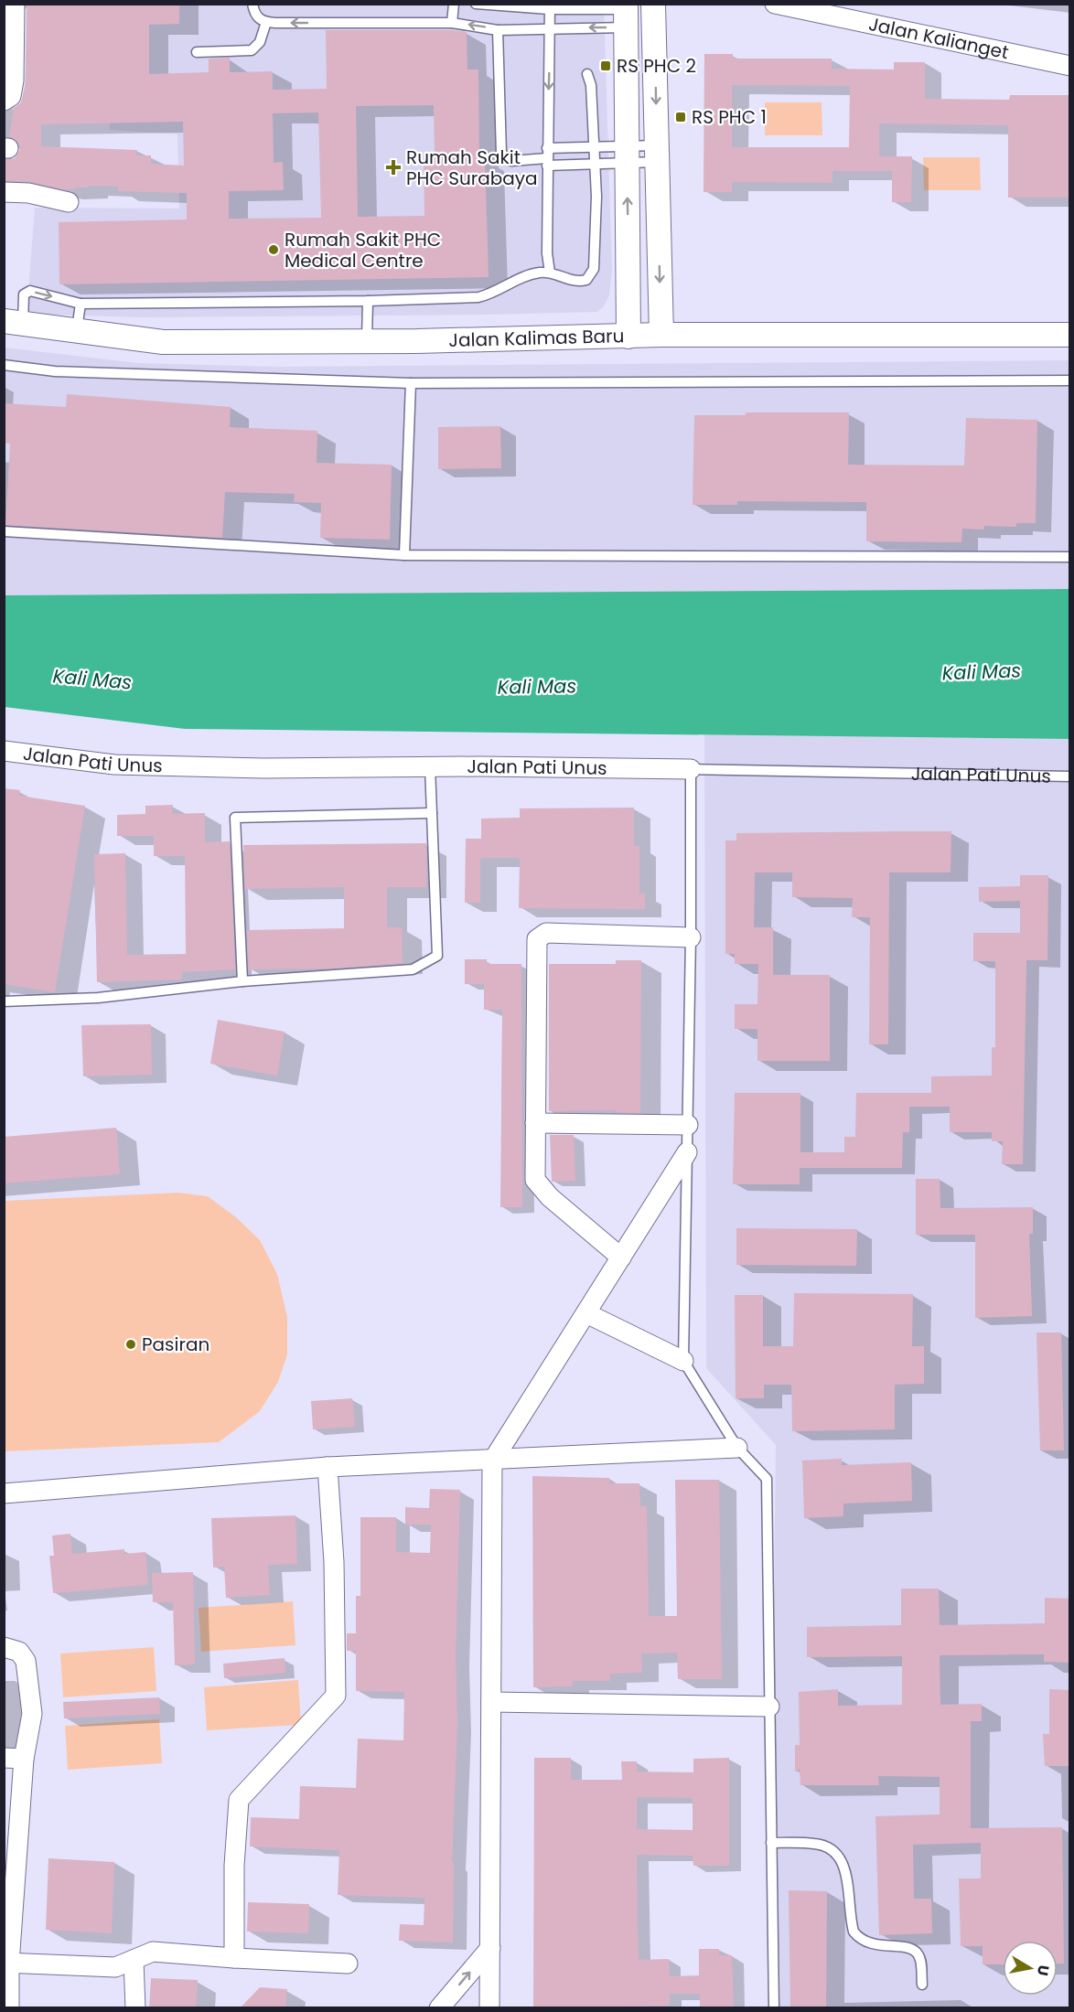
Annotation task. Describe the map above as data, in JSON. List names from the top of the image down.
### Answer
{
  "streets": {
    "street": ["Jalan Kalianget", "Jalan Kalimas Baru", "Jalan Pati Unus"]
  },
  "water": ["Kali Mas"],
  "places": {
    "transit": ["RS PHC 2", "RS PHC 1"],
    "health": ["Rumah Sakit PHC Surabaya"],
    "other": ["Rumah Sakit PHC Medical Centre", "Pasiran"]
  },
  "north": "right"
}
